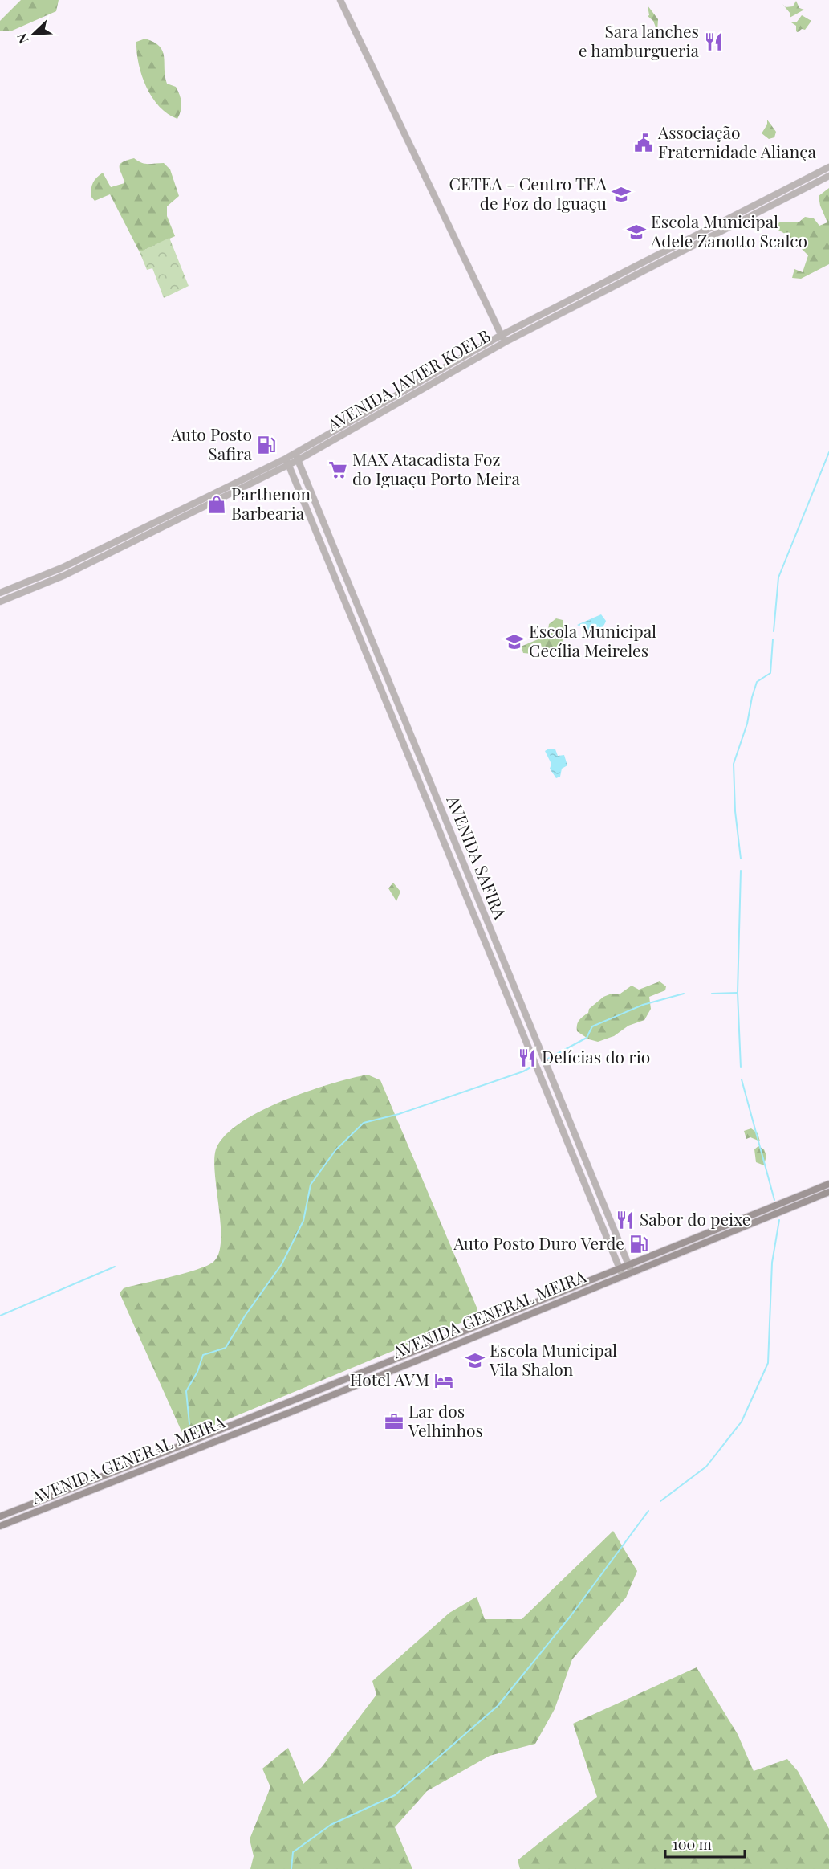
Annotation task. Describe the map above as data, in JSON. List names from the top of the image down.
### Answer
{
  "streets": {
    "main road": ["AVENIDA GENERAL MEIRA"],
    "street": ["AVENIDA JAVIER KOELB", "AVENIDA SAFIRA"]
  },
  "crossings": [
    ["AVENIDA JAVIER KOELB", "AVENIDA SAFIRA"],
    ["AVENIDA SAFIRA", "AVENIDA GENERAL MEIRA"]
  ],
  "places": {
    "restaurant": ["Sara lanches e hamburgueria", "Delícias do rio", "Sabor do peixe"],
    "public building": ["Associação Fraternidade Aliança"],
    "school or university": [
      "CETEA - Centro TEA de Foz do Iguaçu",
      "Escola Municipal Adele Zanotto Scalco",
      "Escola Municipal Cecília Meireles",
      "Escola Municipal Vila Shalon"
    ],
    "fuel station": ["Auto Posto Safira", "Auto Posto Duro Verde"],
    "supermarket": ["MAX Atacadista Foz do Iguaçu Porto Meira"],
    "shop": ["Parthenon Barbearia"],
    "hotel": ["Hotel AVM"],
    "office": ["Lar dos Velhinhos"]
  },
  "scale_bar": "100 m",
  "north": "bottom left"
}
